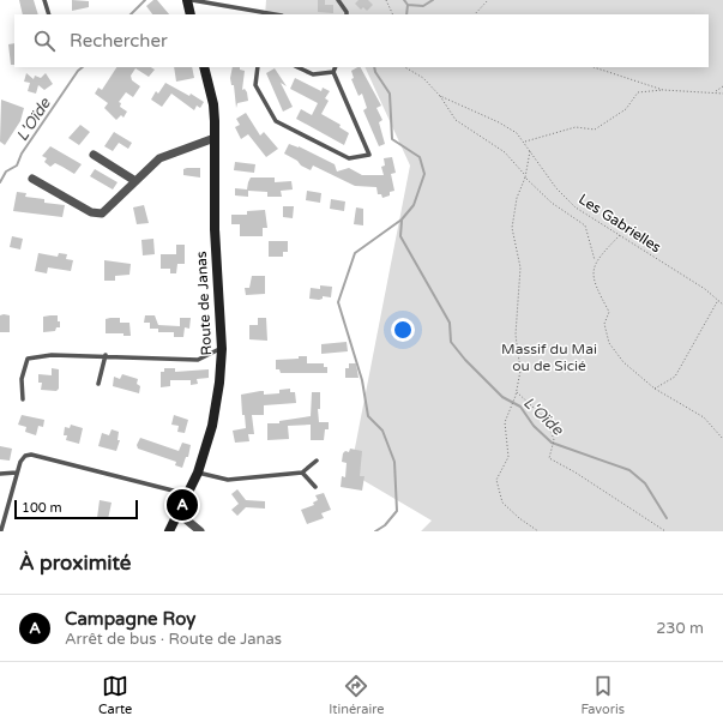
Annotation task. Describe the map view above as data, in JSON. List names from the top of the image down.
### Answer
{
  "streets": {
    "street": ["Route de Janas"],
    "path": ["Les Gabrielles"]
  },
  "water": ["L'Oïde"],
  "parks": ["Massif du Mai ou de Sicié"],
  "scale_bar": "100 m",
  "page": {
    "search": "Rechercher",
    "pins": "A",
    "scale": "100 m",
    "heading": "À proximité",
    "list": [
      {
        "mark": "A",
        "name": "Campagne Roy",
        "note": "Arrêt de bus · Route de Janas",
        "value": "230 m"
      }
    ],
    "nav": ["Carte", "Itinéraire", "Favoris"]
  }
}
